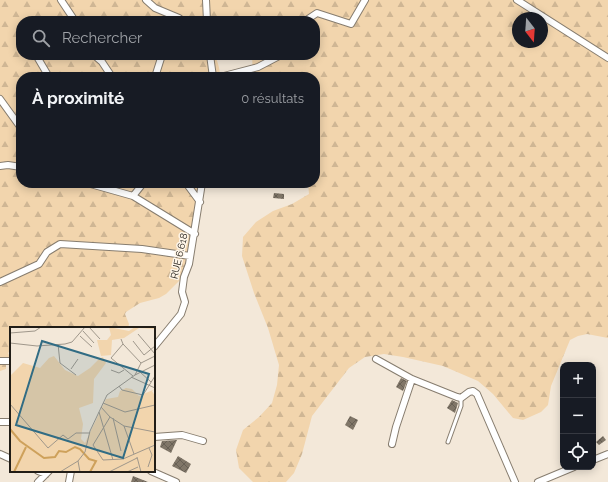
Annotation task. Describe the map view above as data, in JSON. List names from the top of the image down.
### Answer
{
  "streets": {
    "street": ["RUE 6.618"]
  },
  "north": "bottom",
  "page": {
    "search": "Rechercher",
    "heading": ["À proximité", "0 résultats"],
    "map_buttons": ["+", "−"]
  }
}
